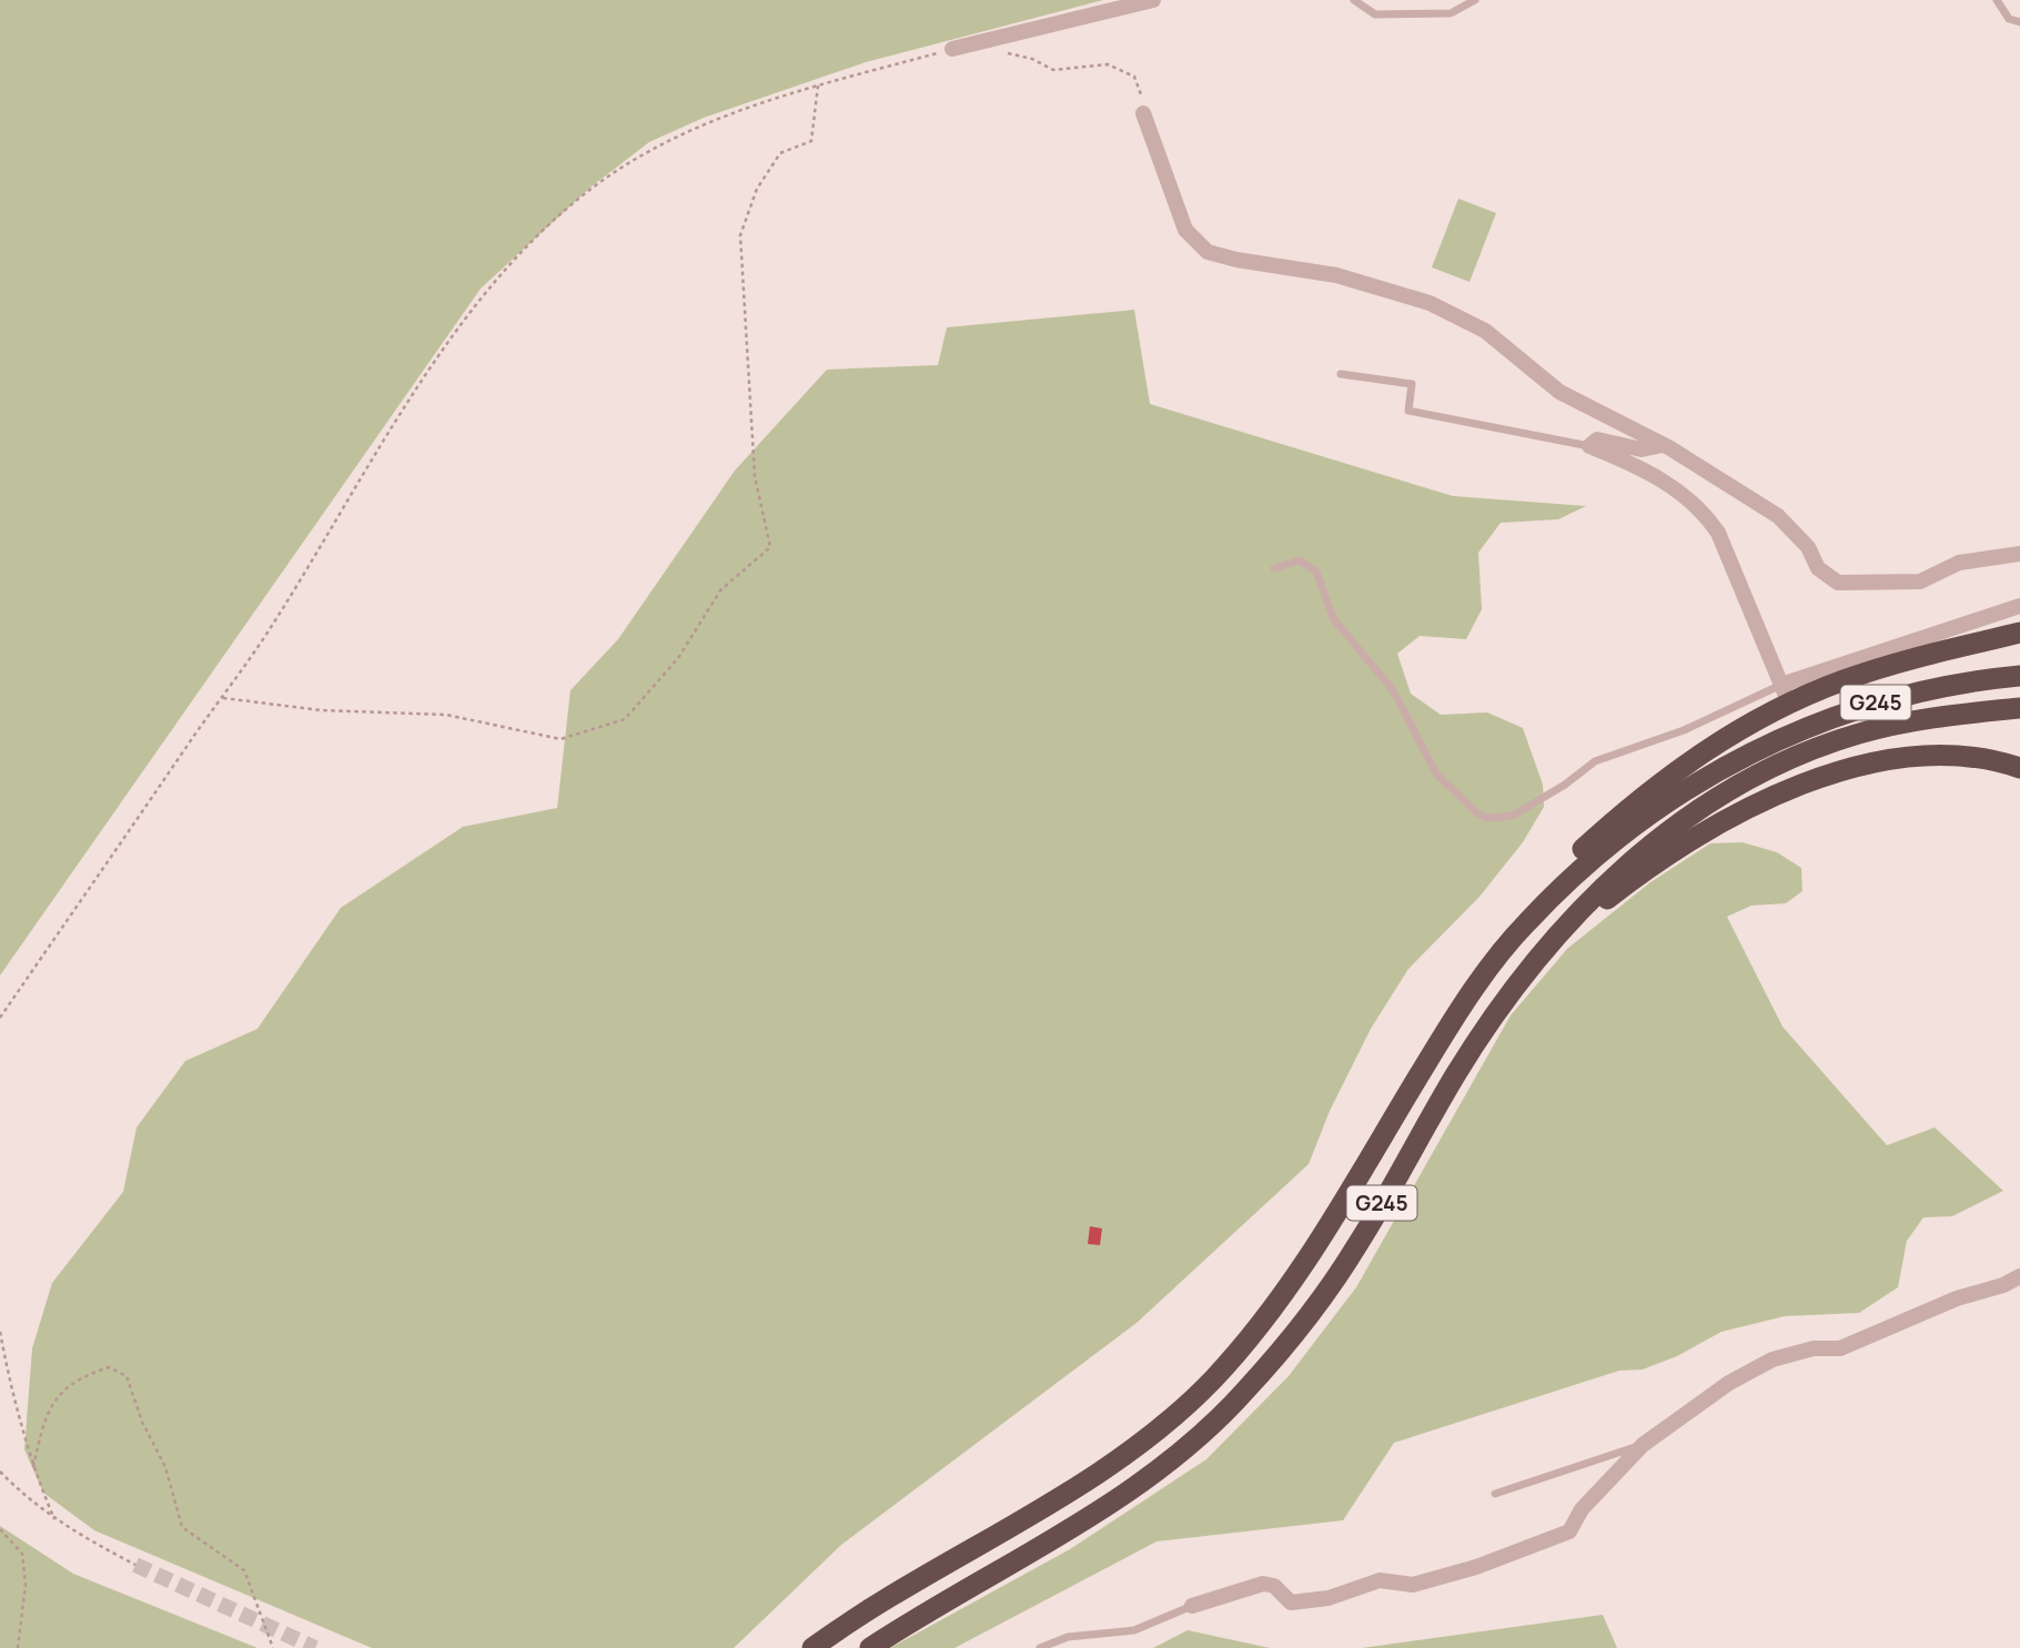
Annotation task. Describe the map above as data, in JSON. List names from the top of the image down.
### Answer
{
  "streets": {
    "highway": ["G245"]
  }
}
